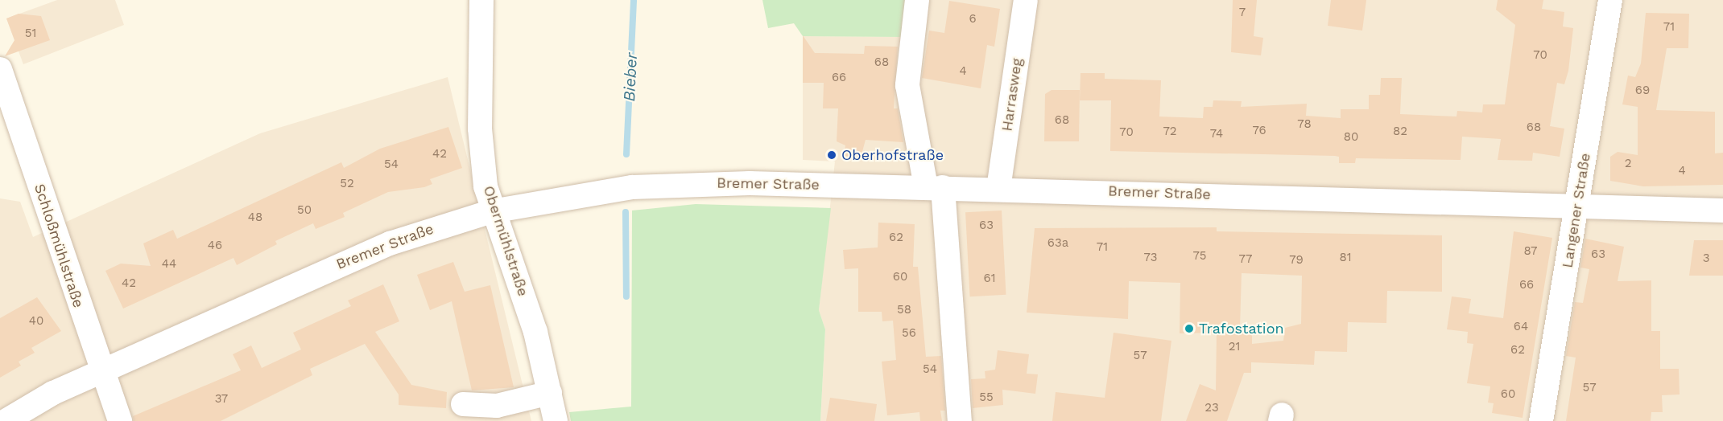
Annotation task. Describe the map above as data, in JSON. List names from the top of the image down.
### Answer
{
  "streets": {
    "street": [
      "Harrasweg",
      "Bremer Straße",
      "Langener Straße",
      "Obermühlstraße",
      "Schloßmühlstraße"
    ]
  },
  "crossings": [
    ["Harrasweg", "Bremer Straße"],
    ["Bremer Straße", "Langener Straße"],
    ["Bremer Straße", "Obermühlstraße"],
    ["Bremer Straße", "Schloßmühlstraße"]
  ],
  "water": ["Bieber"],
  "places": ["Oberhofstraße", "Trafostation"],
  "house_numbers": [
    "7",
    "6",
    "71",
    "51",
    "70",
    "68",
    "4",
    "66",
    "69",
    "68",
    "78",
    "68",
    "76",
    "72",
    "82",
    "70",
    "74",
    "80",
    "42",
    "2",
    "54",
    "4",
    "52",
    "50",
    "48",
    "63",
    "62",
    "63a",
    "46",
    "71",
    "87",
    "63",
    "75",
    "73",
    "81",
    "3",
    "77",
    "79",
    "44",
    "60",
    "61",
    "42",
    "66",
    "58",
    "40",
    "64",
    "56",
    "21",
    "62",
    "57",
    "54",
    "57",
    "60",
    "55",
    "37",
    "23"
  ]
}
